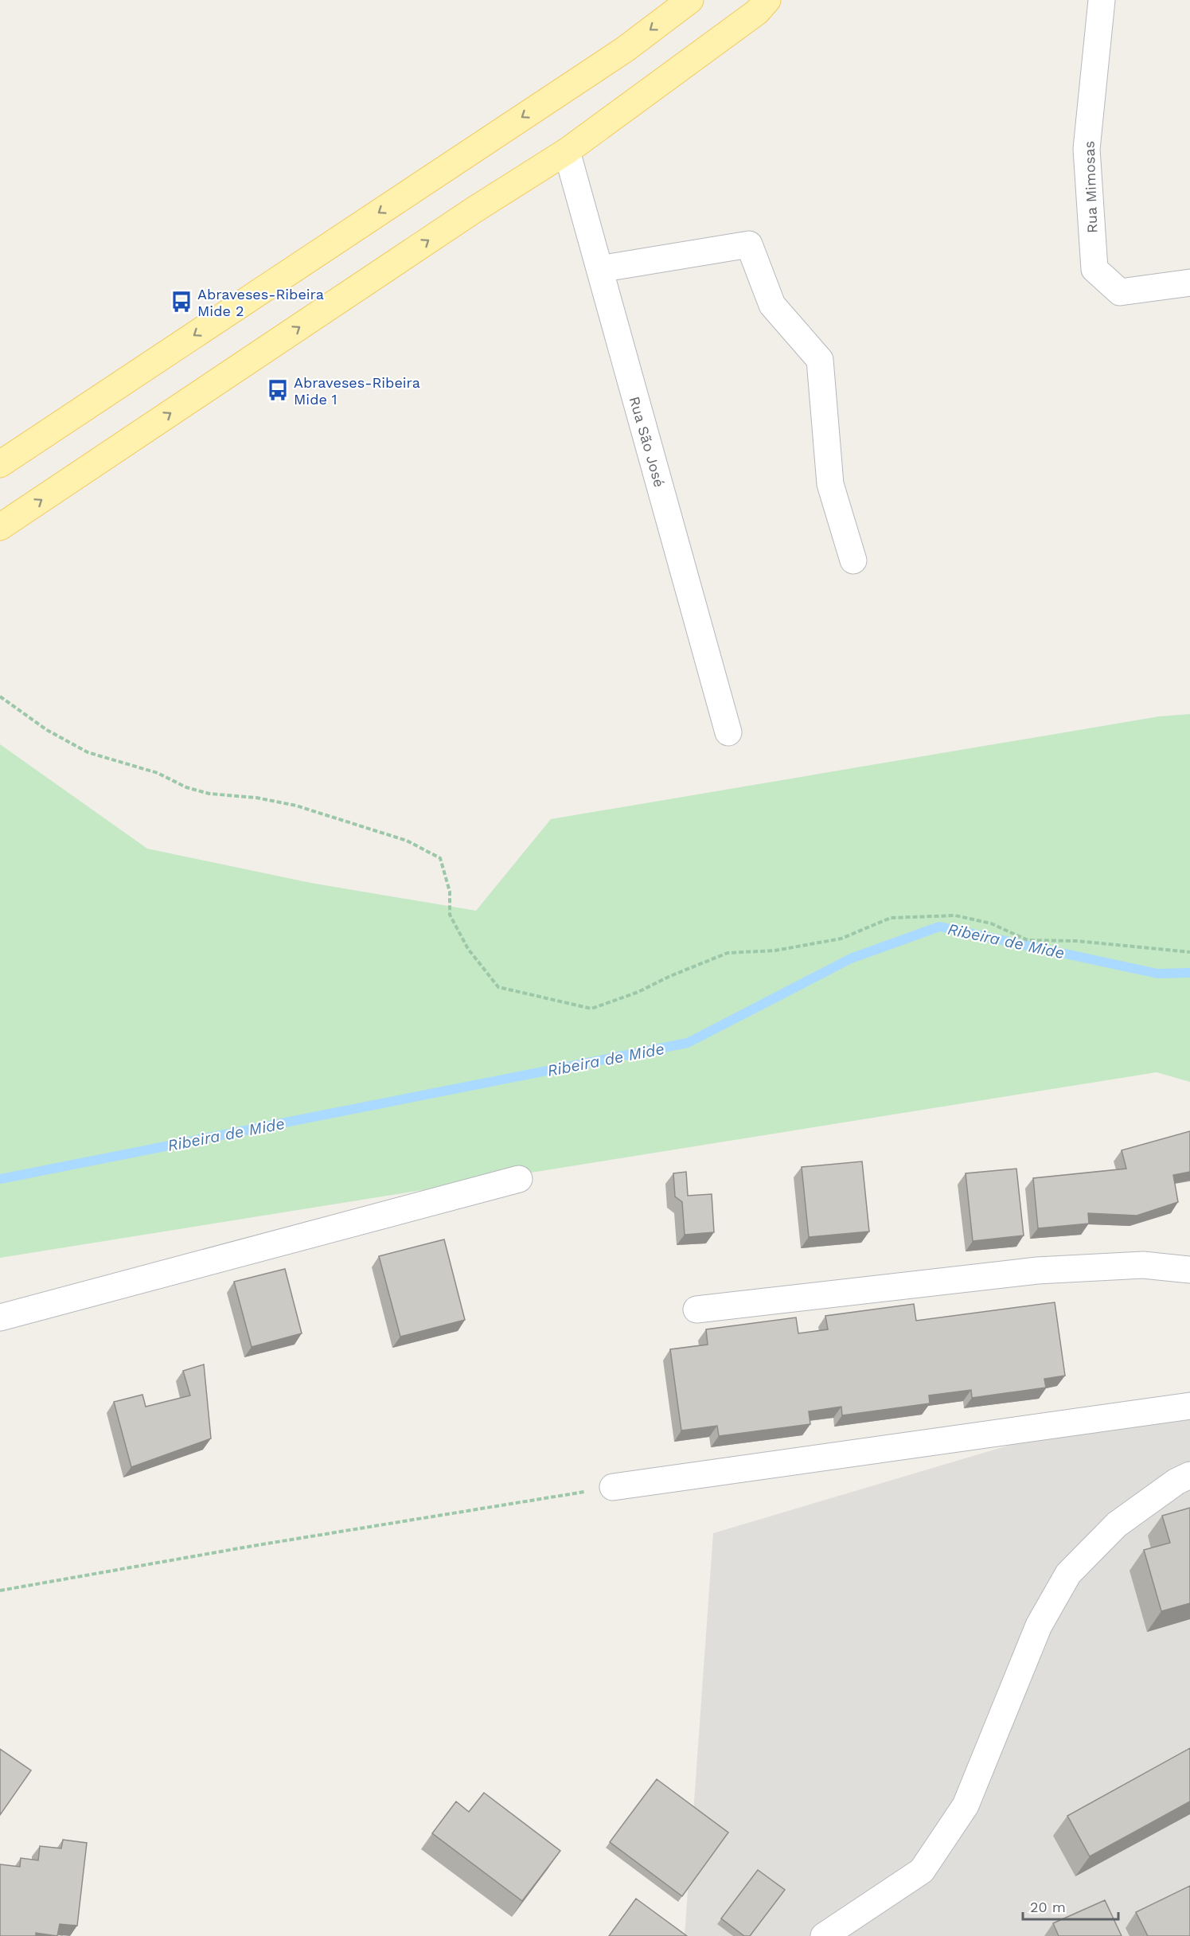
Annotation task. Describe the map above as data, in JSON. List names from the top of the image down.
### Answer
{
  "streets": {
    "street": ["Rua Mimosas", "Rua São José"]
  },
  "water": ["Ribeira de Mide"],
  "places": {
    "bus stop": ["Abraveses-Ribeira Mide 2", "Abraveses-Ribeira Mide 1"]
  },
  "scale_bar": "20 m"
}
